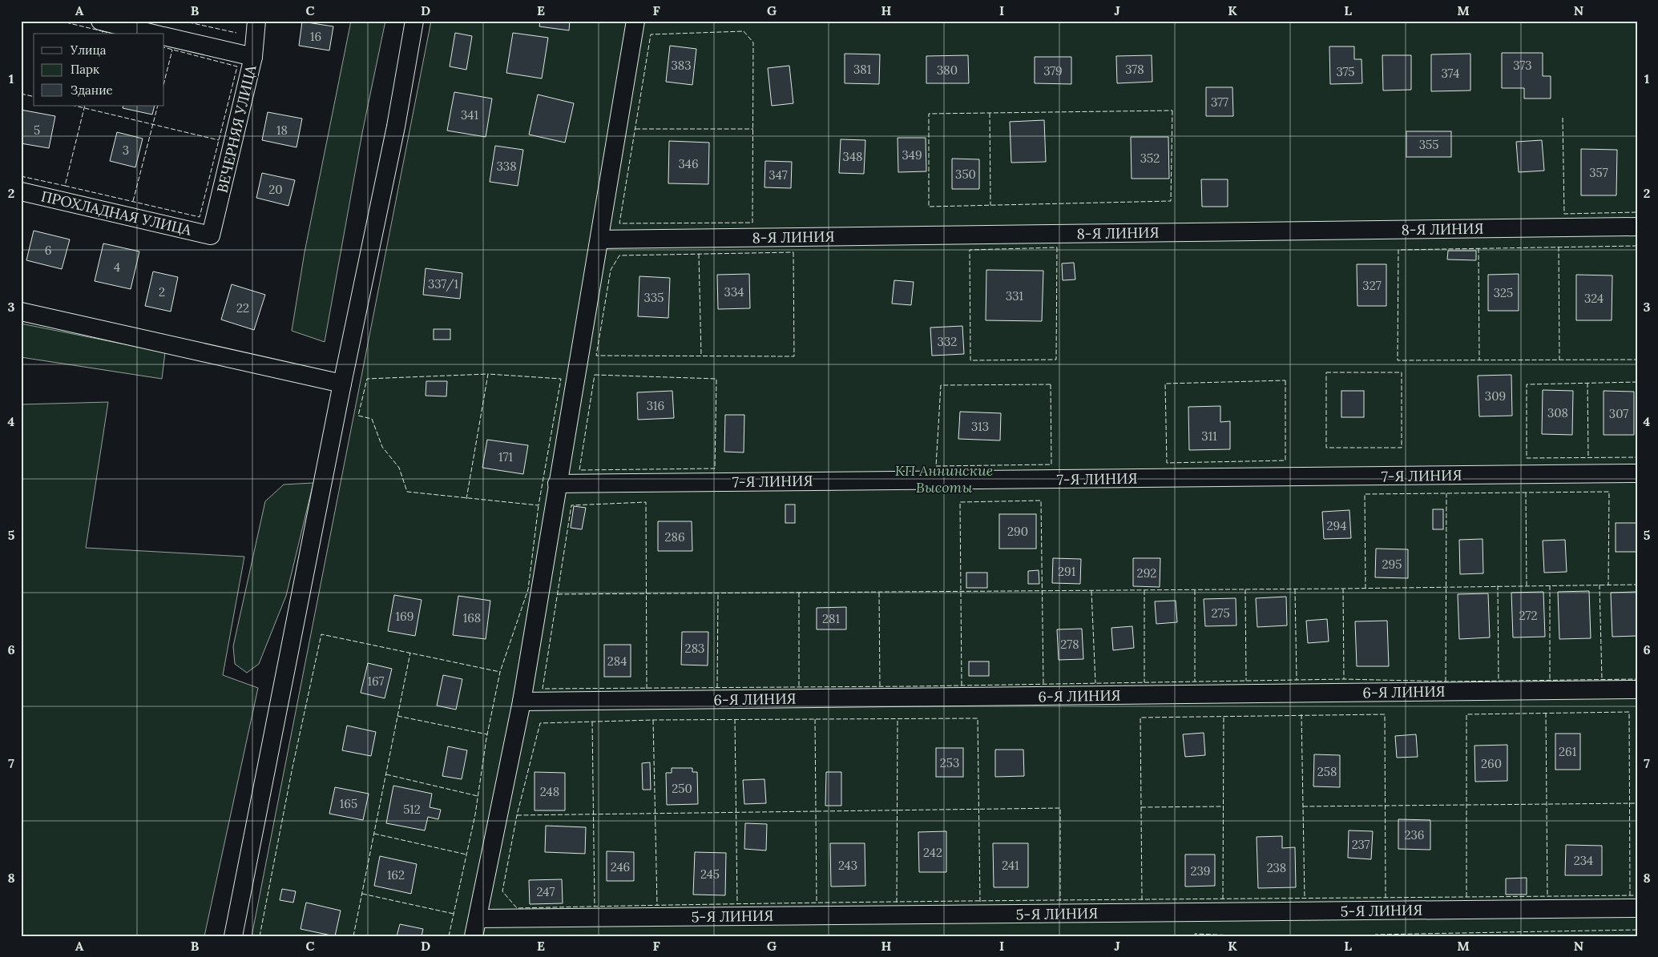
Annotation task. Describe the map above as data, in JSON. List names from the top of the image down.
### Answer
{
  "streets": {
    "street": [
      "ВЕЧЕРНЯЯ УЛИЦА",
      "ПРОХЛАДНАЯ УЛИЦА",
      "8-Я ЛИНИЯ",
      "7-Я ЛИНИЯ",
      "6-Я ЛИНИЯ",
      "5-Я ЛИНИЯ"
    ]
  },
  "crossings": [
    ["ВЕЧЕРНЯЯ УЛИЦА", "ПРОХЛАДНАЯ УЛИЦА"]
  ],
  "parks": ["КП Аннинские Высоты"],
  "house_numbers": [
    "16",
    "383",
    "373",
    "381",
    "378",
    "380",
    "379",
    "375",
    "374",
    "377",
    "341",
    "5",
    "18",
    "355",
    "3",
    "349",
    "348",
    "352",
    "346",
    "338",
    "357",
    "350",
    "347",
    "20",
    "6",
    "4",
    "337/1",
    "327",
    "2",
    "334",
    "325",
    "331",
    "335",
    "324",
    "22",
    "332",
    "309",
    "316",
    "308",
    "307",
    "313",
    "311",
    "171",
    "294",
    "290",
    "286",
    "295",
    "291",
    "292",
    "275",
    "272",
    "169",
    "168",
    "281",
    "278",
    "283",
    "284",
    "167",
    "261",
    "253",
    "260",
    "258",
    "250",
    "248",
    "165",
    "512",
    "236",
    "237",
    "242",
    "234",
    "243",
    "241",
    "246",
    "238",
    "239",
    "245",
    "162",
    "247"
  ],
  "legend": ["Улица", "Парк", "Здание"],
  "grid": {
    "columns": [
      "A",
      "B",
      "C",
      "D",
      "E",
      "F",
      "G",
      "H",
      "I",
      "J",
      "K",
      "L",
      "M",
      "N"
    ],
    "rows": [
      "1",
      "2",
      "3",
      "4",
      "5",
      "6",
      "7",
      "8"
    ]
  }
}
